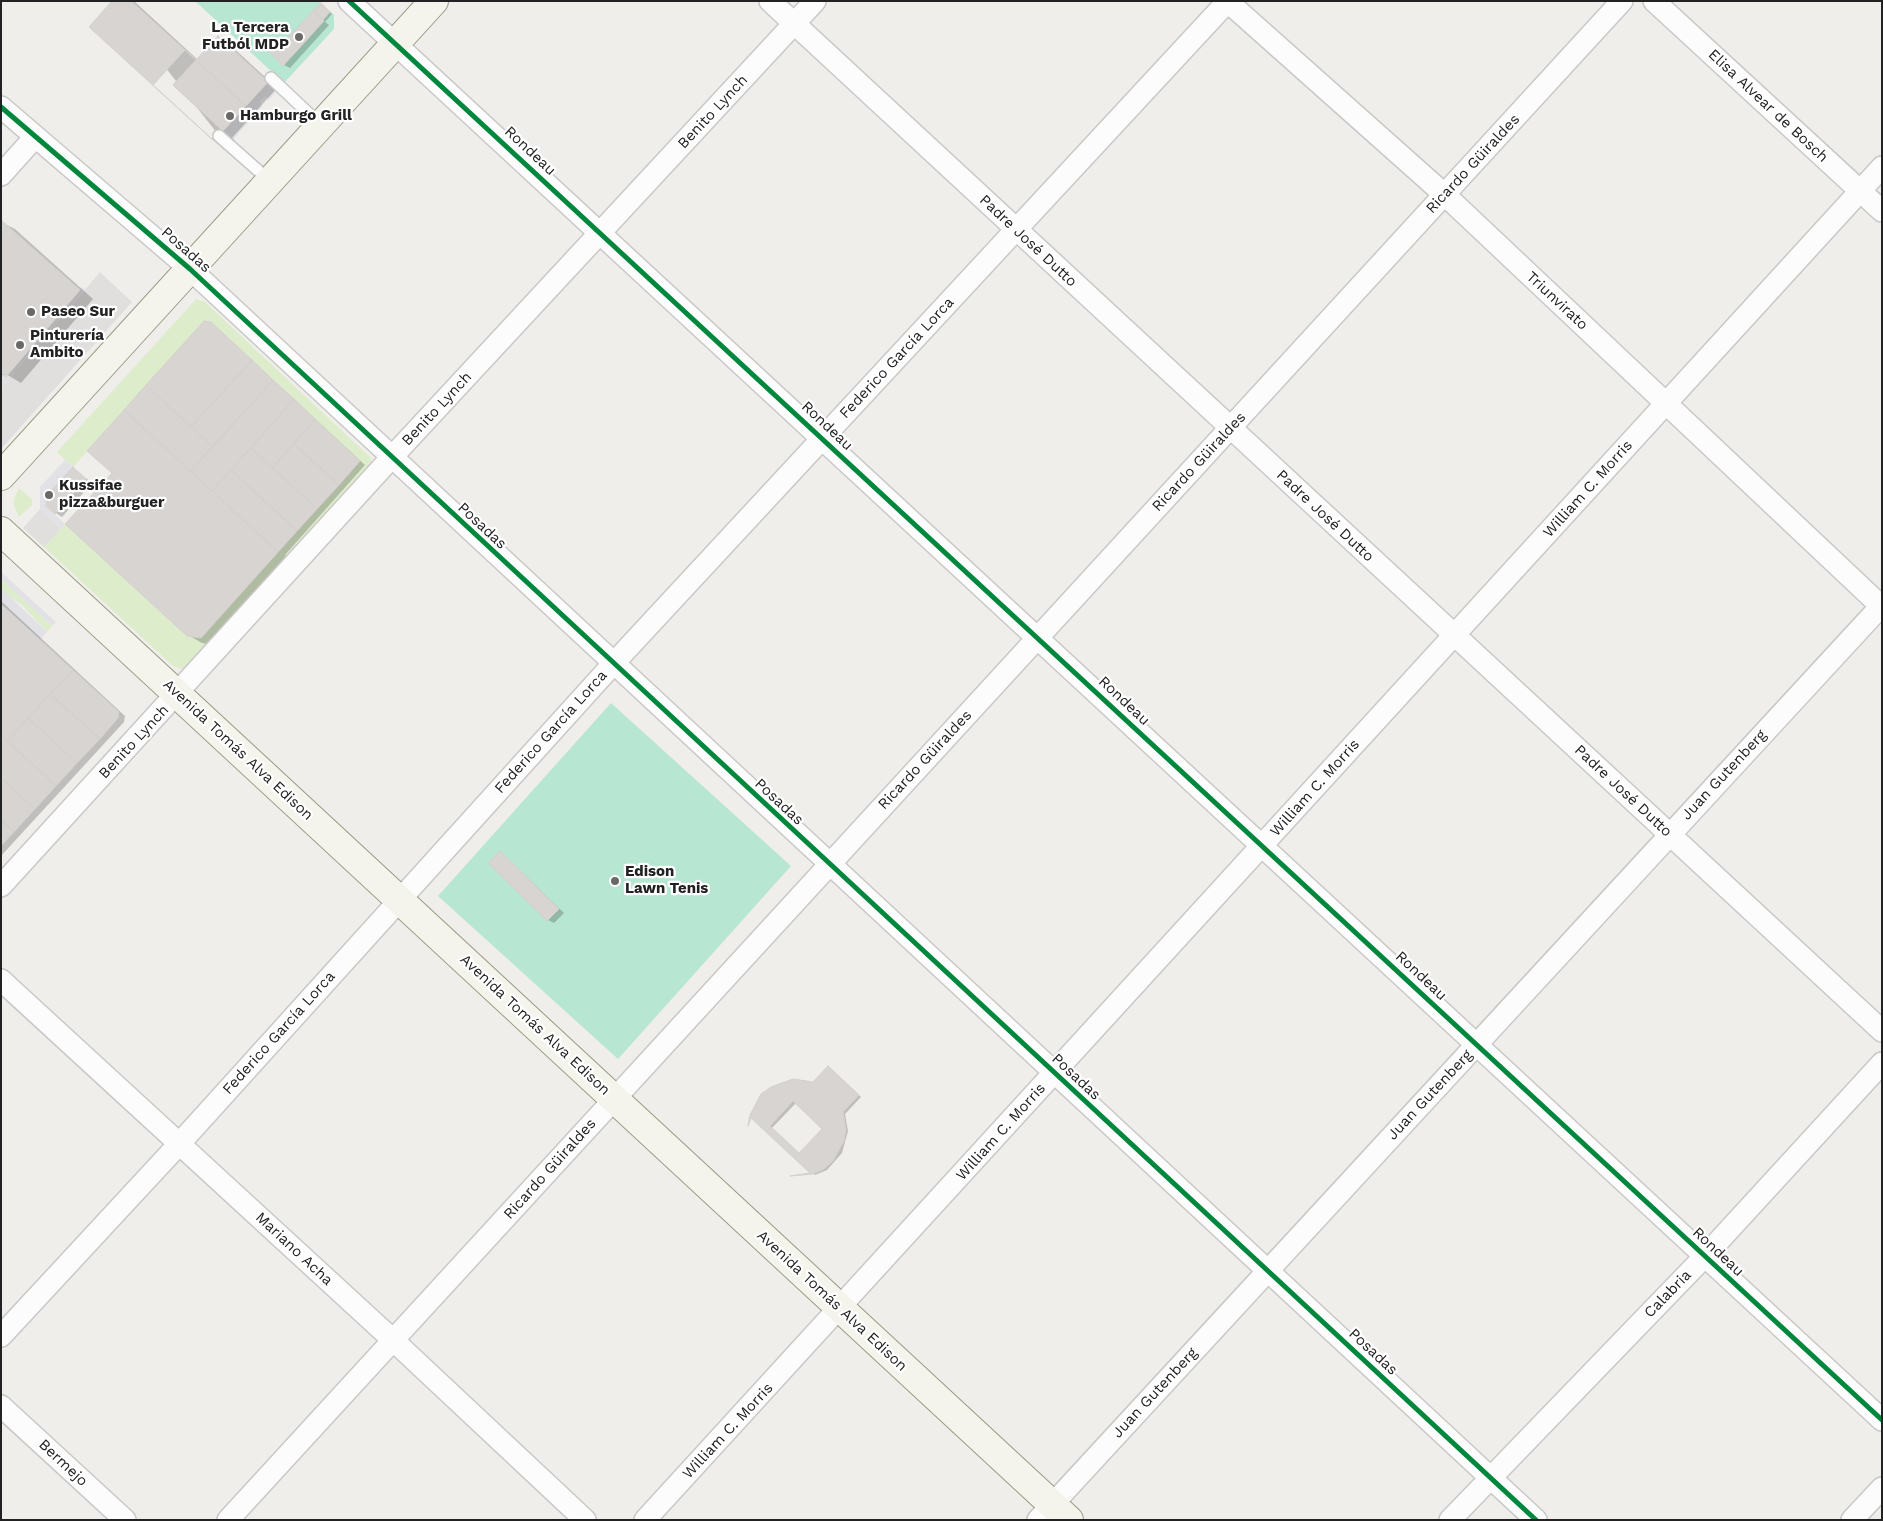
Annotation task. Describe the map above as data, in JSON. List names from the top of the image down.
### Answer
{
  "streets": {
    "main road": ["Avenida Tomás Alva Edison"],
    "street": [
      "Elisa Alvear de Bosch",
      "Benito Lynch",
      "Rondeau",
      "Ricardo Güiraldes",
      "Padre José Dutto",
      "Posadas",
      "Triunvirato",
      "Federico García Lorca",
      "William C. Morris",
      "Juan Gutenberg",
      "Mariano Acha",
      "Calabria",
      "Bermejo"
    ]
  },
  "crossings": [
    ["Elisa Alvear de Bosch", "William C. Morris"],
    ["Benito Lynch", "Rondeau"],
    ["Benito Lynch", "Padre José Dutto"],
    ["Benito Lynch", "Posadas"],
    ["Benito Lynch", "Avenida Tomás Alva Edison"],
    ["Rondeau", "Ricardo Güiraldes"],
    ["Rondeau", "Federico García Lorca"],
    ["Rondeau", "William C. Morris"],
    ["Rondeau", "Juan Gutenberg"],
    ["Rondeau", "Calabria"],
    ["Ricardo Güiraldes", "Padre José Dutto"],
    ["Ricardo Güiraldes", "Posadas"],
    ["Ricardo Güiraldes", "Triunvirato"],
    ["Ricardo Güiraldes", "Avenida Tomás Alva Edison"],
    ["Ricardo Güiraldes", "Mariano Acha"],
    ["Padre José Dutto", "Federico García Lorca"],
    ["Padre José Dutto", "William C. Morris"],
    ["Padre José Dutto", "Juan Gutenberg"],
    ["Posadas", "Federico García Lorca"],
    ["Posadas", "William C. Morris"],
    ["Posadas", "Juan Gutenberg"],
    ["Posadas", "Calabria"],
    ["Triunvirato", "Federico García Lorca"],
    ["Triunvirato", "William C. Morris"],
    ["Triunvirato", "Juan Gutenberg"],
    ["Federico García Lorca", "Avenida Tomás Alva Edison"],
    ["Federico García Lorca", "Mariano Acha"],
    ["William C. Morris", "Avenida Tomás Alva Edison"],
    ["Avenida Tomás Alva Edison", "Juan Gutenberg"]
  ],
  "places": [
    "La Tercera Futból MDP",
    "Hamburgo Grill",
    "Paseo Sur",
    "Pinturería Ambito",
    "Kussifae pizza&burguer",
    "Edison Lawn Tenis"
  ]
}
